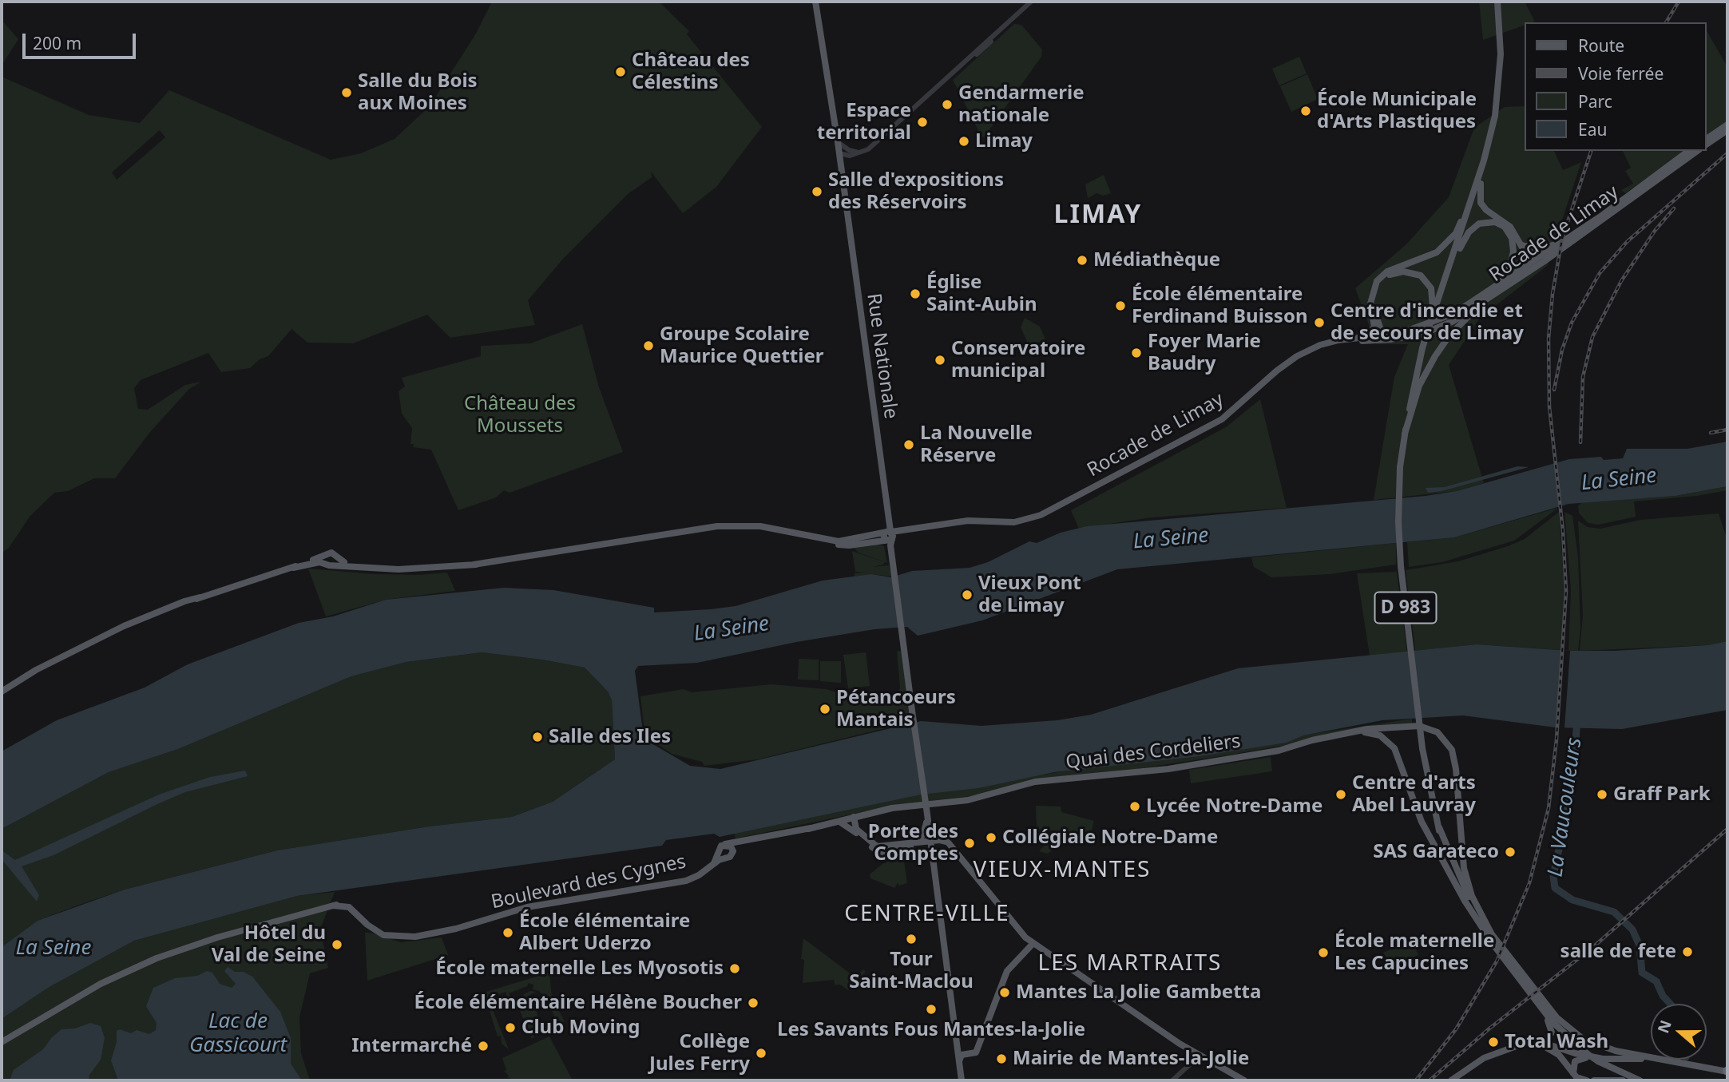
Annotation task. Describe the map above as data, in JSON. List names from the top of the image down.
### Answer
{
  "streets": {
    "main road": [
      "Rocade de Limay",
      "Rue Nationale",
      "D 983",
      "Quai des Cordeliers",
      "Boulevard des Cygnes"
    ]
  },
  "crossings": [
    ["Rocade de Limay", "Rue Nationale"],
    ["Rocade de Limay", "D 983"],
    ["D 983", "Quai des Cordeliers"]
  ],
  "districts": [
    "LIMAY",
    "VIEUX-MANTES",
    "CENTRE-VILLE",
    "LES MARTRAITS"
  ],
  "water": ["La Seine", "La Vaucouleurs", "Lac de Gassicourt"],
  "parks": ["Château des Moussets"],
  "places": [
    "Château des Célestins",
    "Salle du Bois aux Moines",
    "Gendarmerie nationale",
    "École Municipale d'Arts Plastiques",
    "Espace territorial",
    "Limay",
    "Salle d'expositions des Réservoirs",
    "Médiathèque",
    "Église Saint-Aubin",
    "École élémentaire Ferdinand Buisson",
    "Centre d'incendie et de secours de Limay",
    "Groupe Scolaire Maurice Quettier",
    "Foyer Marie Baudry",
    "Conservatoire municipal",
    "La Nouvelle Réserve",
    "Vieux Pont de Limay",
    "Pétancoeurs Mantais",
    "Salle des Iles",
    "Centre d'arts Abel Lauvray",
    "Graff Park",
    "Lycée Notre-Dame",
    "Collégiale Notre-Dame",
    "Porte des Comptes",
    "SAS Garateco",
    "École élémentaire Albert Uderzo",
    "Tour Saint-Maclou",
    "Hôtel du Val de Seine",
    "salle de fete",
    "École maternelle Les Capucines",
    "École maternelle Les Myosotis",
    "Mantes La Jolie Gambetta",
    "École élémentaire Hélène Boucher",
    "Les Savants Fous Mantes-la-Jolie",
    "Club Moving",
    "Total Wash",
    "Intermarché",
    "Collège Jules Ferry",
    "Mairie de Mantes-la-Jolie"
  ],
  "legend": [
    "Route",
    "Voie ferrée",
    "Parc",
    "Eau"
  ],
  "scale_bar": "200 m",
  "north": "left"
}
